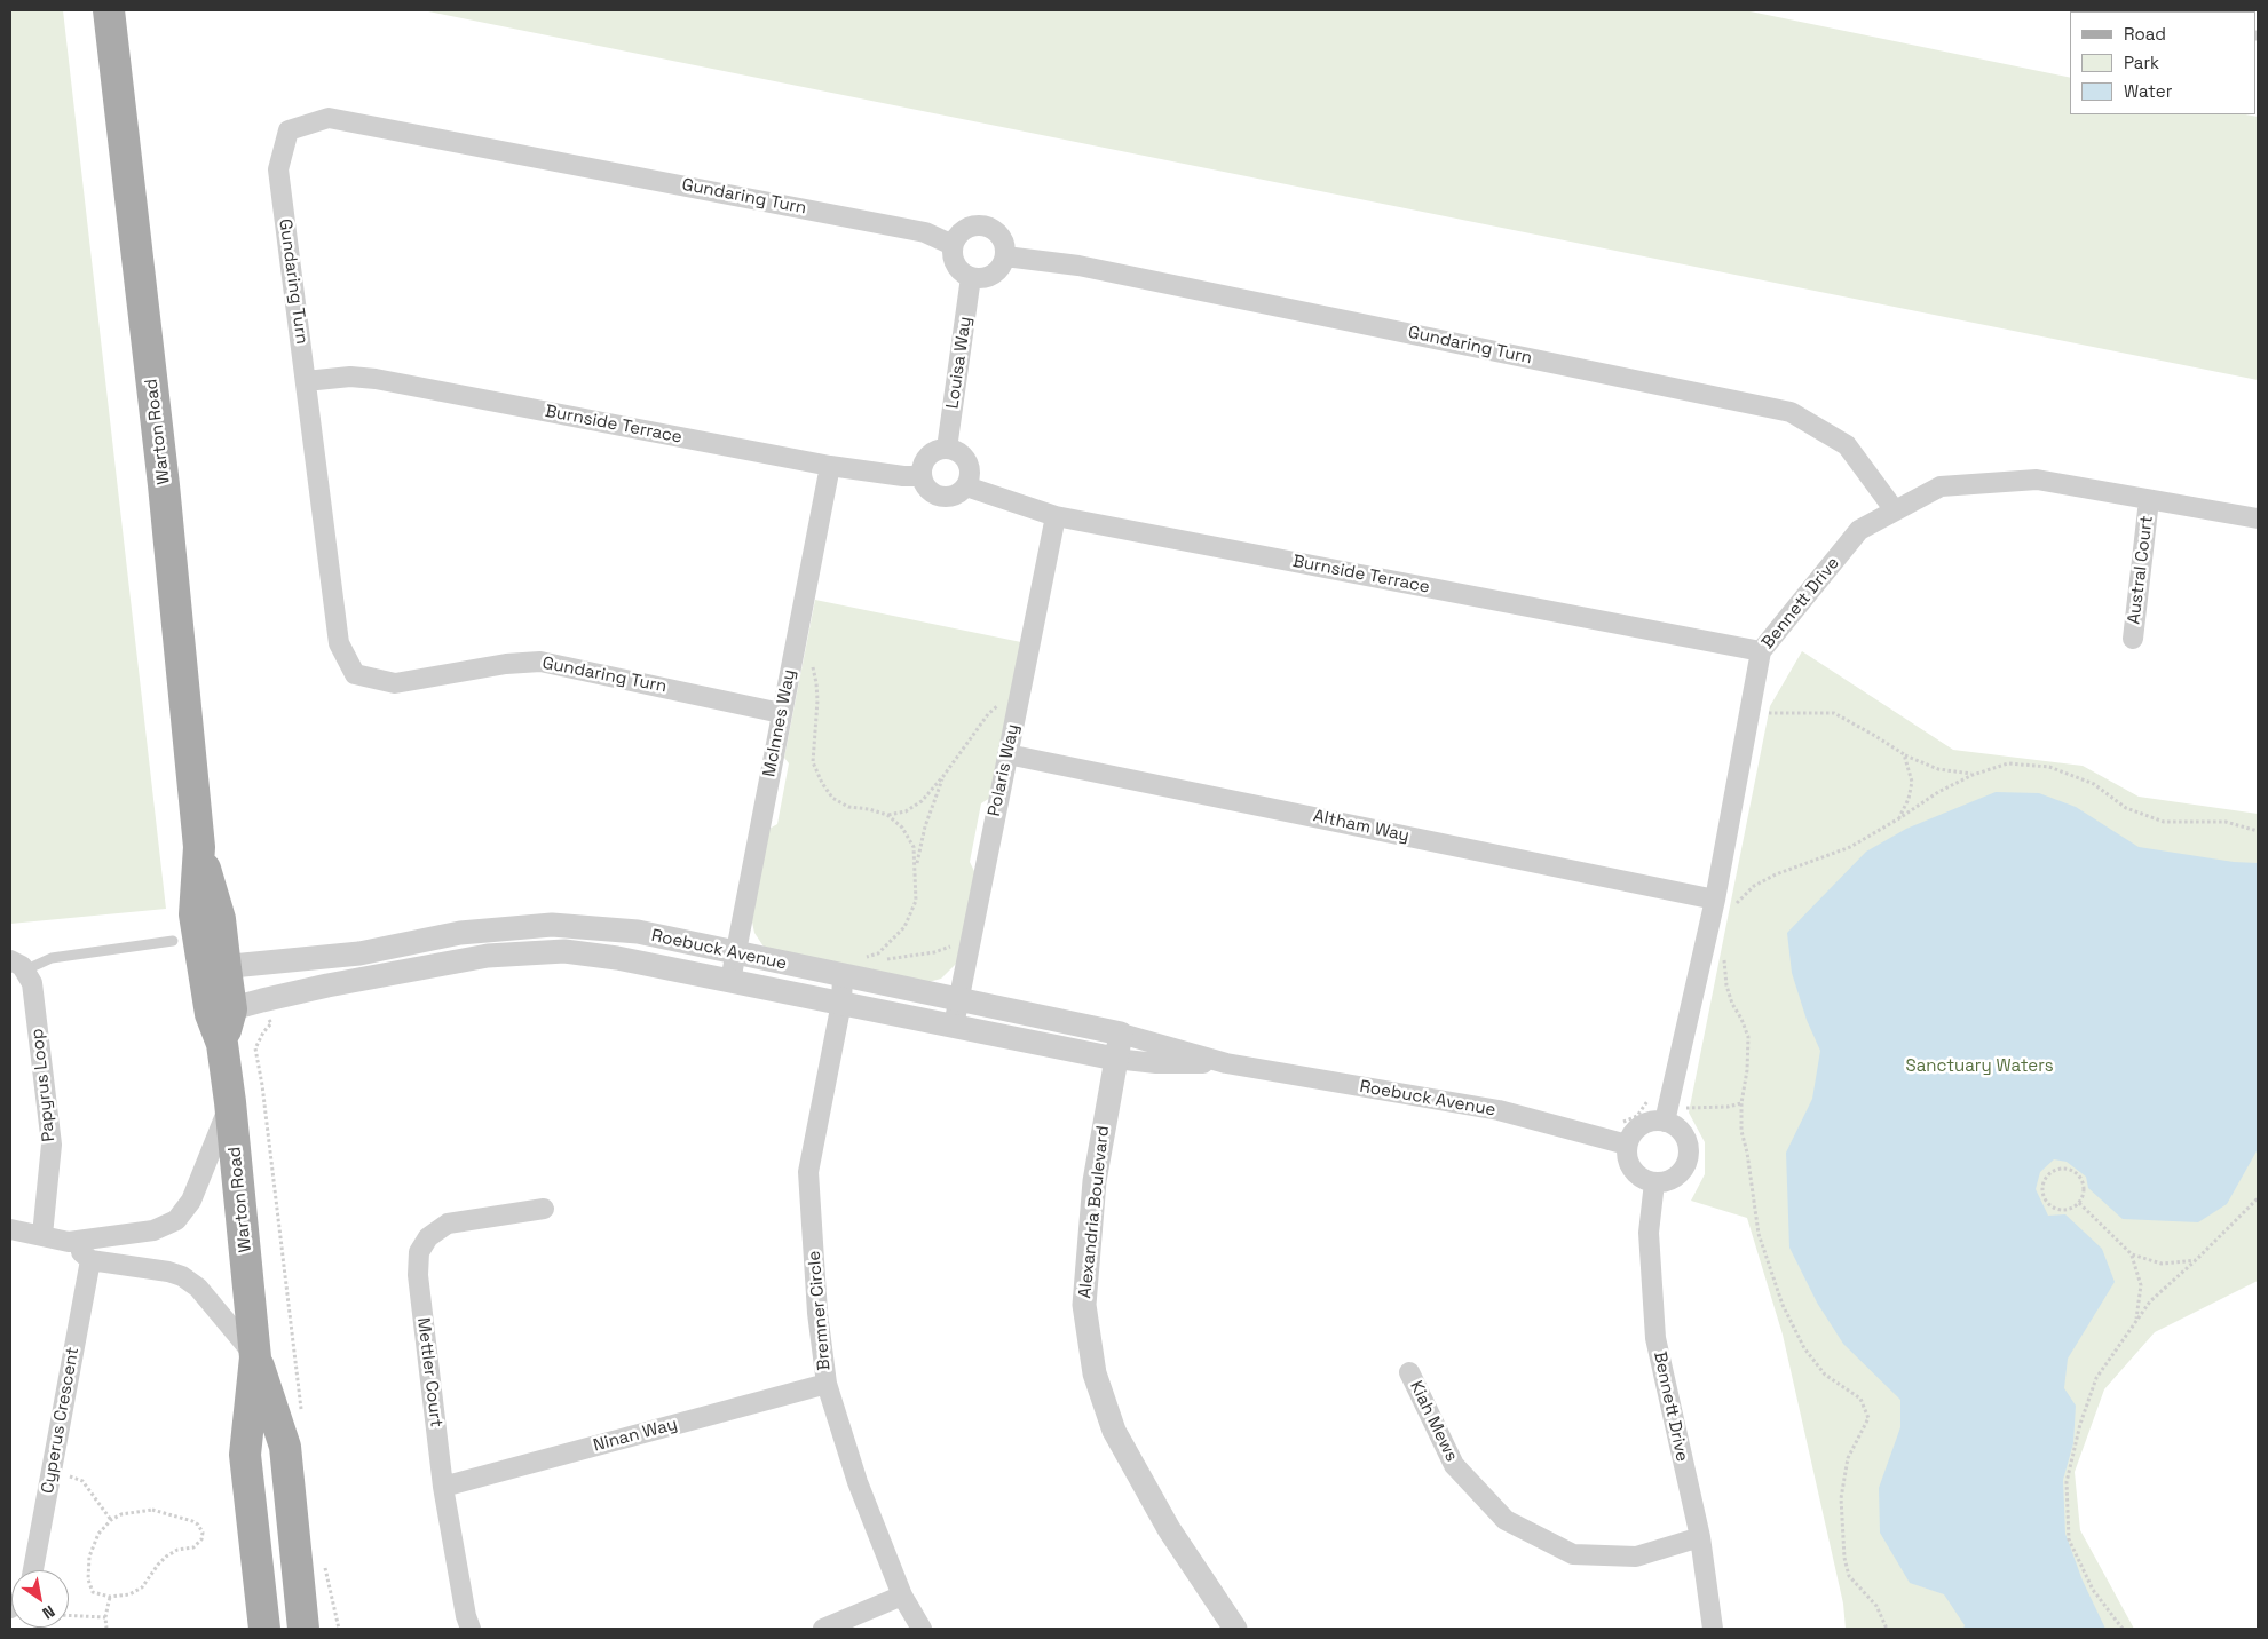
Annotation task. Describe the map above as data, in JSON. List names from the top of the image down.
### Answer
{
  "streets": {
    "main road": ["Warton Road"],
    "street": [
      "Gundaring Turn",
      "Louisa Way",
      "Burnside Terrace",
      "Austral Court",
      "Bennett Drive",
      "McInnes Way",
      "Polaris Way",
      "Altham Way",
      "Roebuck Avenue",
      "Papyrus Loop",
      "Alexandria Boulevard",
      "Bremner Circle",
      "Mettler Court",
      "Cyperus Crescent",
      "Kiah Mews",
      "Ninan Way"
    ]
  },
  "crossings": [
    ["Gundaring Turn", "Louisa Way"],
    ["Gundaring Turn", "Burnside Terrace"],
    ["Gundaring Turn", "Bennett Drive"],
    ["Gundaring Turn", "McInnes Way"],
    ["Louisa Way", "Burnside Terrace"],
    ["Burnside Terrace", "Bennett Drive"],
    ["Burnside Terrace", "McInnes Way"],
    ["Burnside Terrace", "Polaris Way"],
    ["Warton Road", "Roebuck Avenue"],
    ["Austral Court", "Bennett Drive"],
    ["Bennett Drive", "Altham Way"],
    ["Bennett Drive", "Roebuck Avenue"],
    ["Bennett Drive", "Kiah Mews"],
    ["McInnes Way", "Roebuck Avenue"],
    ["Polaris Way", "Altham Way"],
    ["Polaris Way", "Roebuck Avenue"],
    ["Roebuck Avenue", "Alexandria Boulevard"],
    ["Roebuck Avenue", "Bremner Circle"],
    ["Bremner Circle", "Ninan Way"],
    ["Mettler Court", "Ninan Way"]
  ],
  "parks": ["Sanctuary Waters"],
  "legend": ["Road", "Park", "Water"],
  "north": "bottom right"
}
